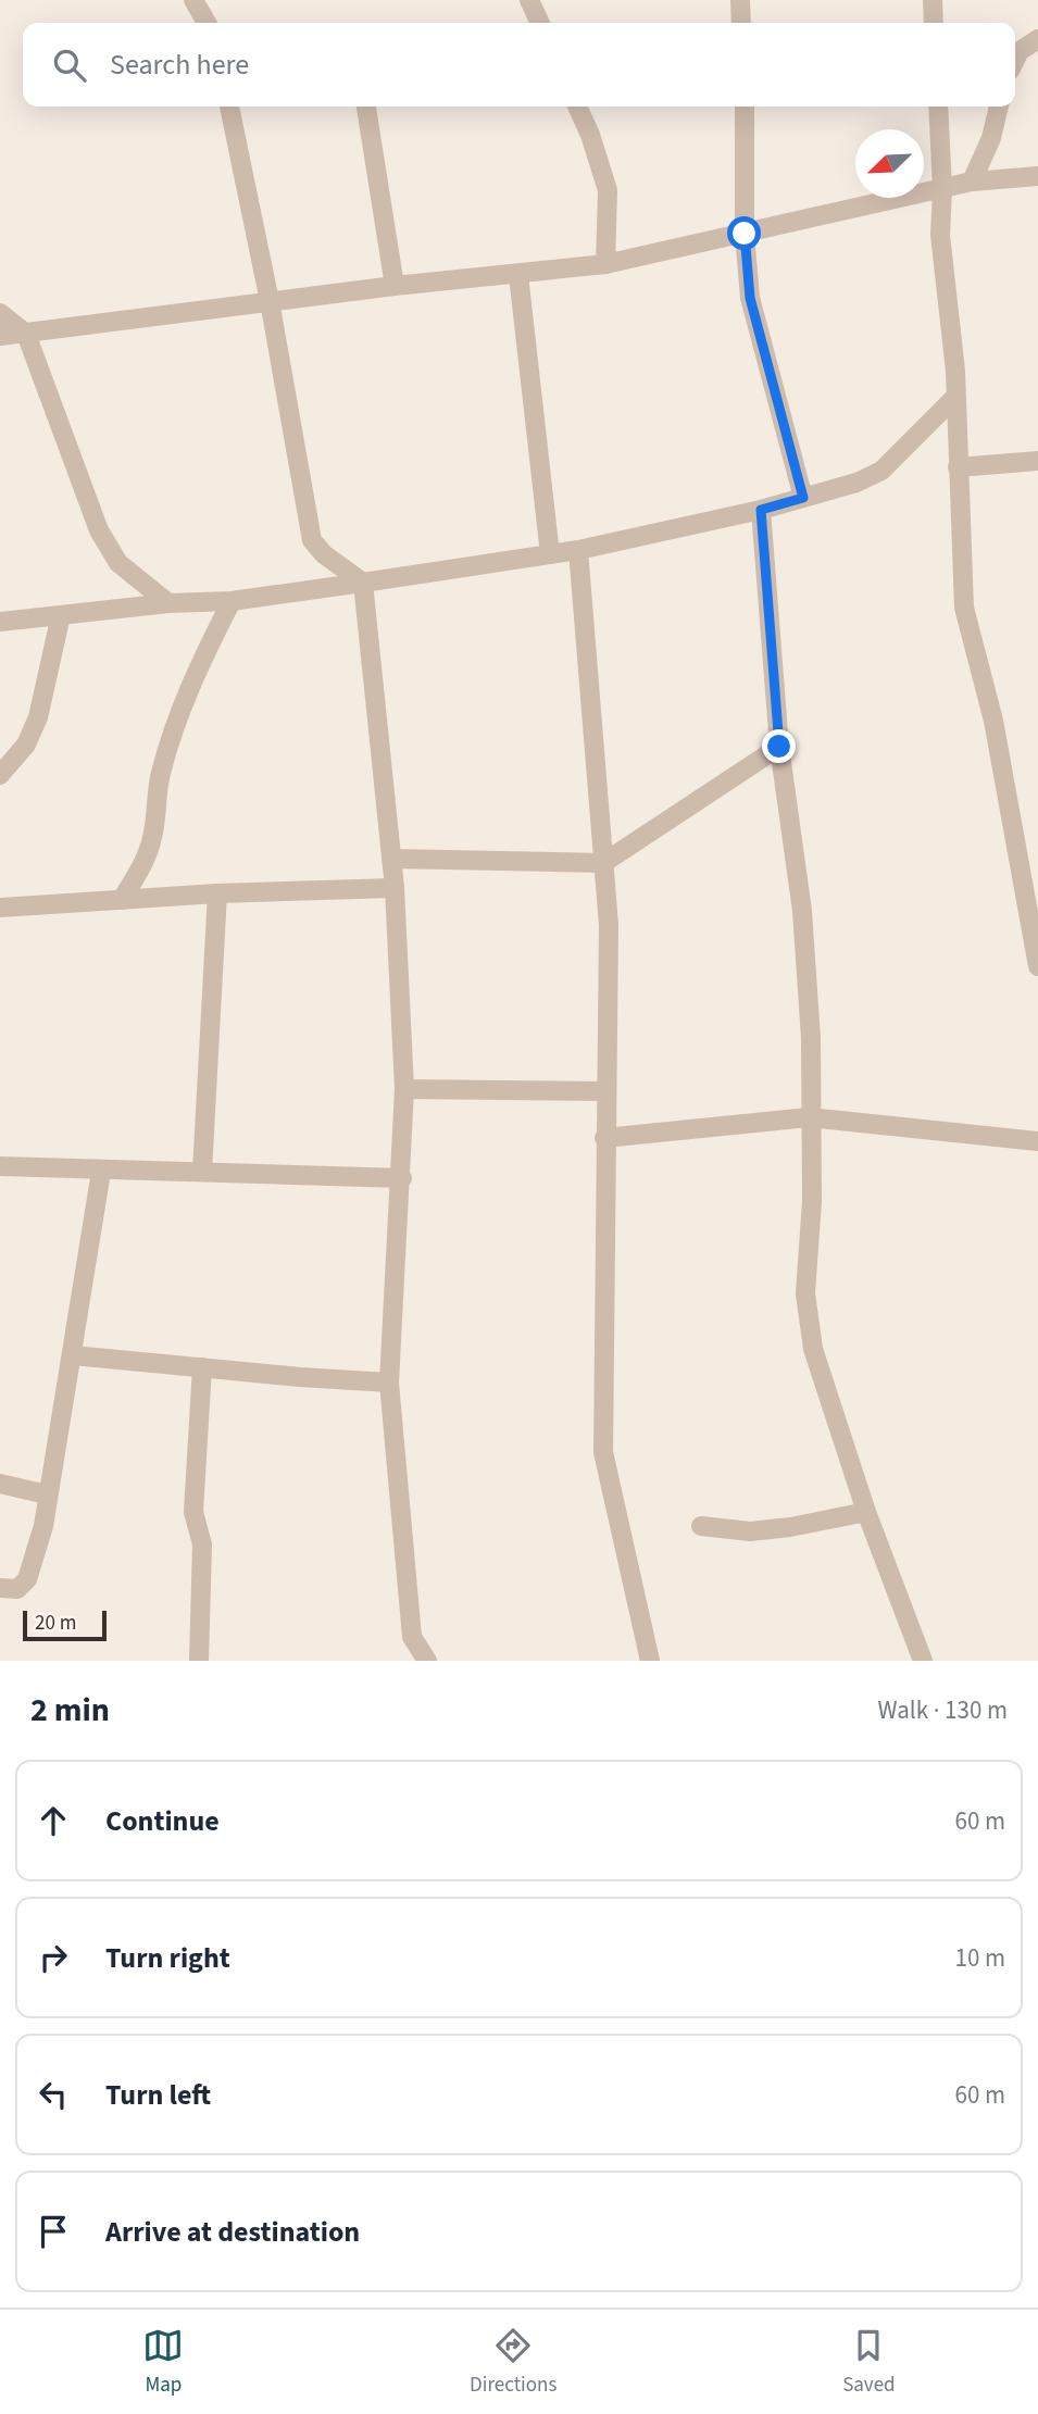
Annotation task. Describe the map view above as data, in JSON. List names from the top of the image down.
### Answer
{
  "scale_bar": "20 m",
  "north": "bottom left",
  "page": {
    "search": "Search here",
    "scale": "20 m",
    "heading": ["2 min", "Walk · 130 m"],
    "list": [
      ["Continue", "60 m"],
      ["Turn right", "10 m"],
      ["Turn left", "60 m"],
      "Arrive at destination"
    ],
    "nav": ["Map", "Directions", "Saved"]
  }
}
